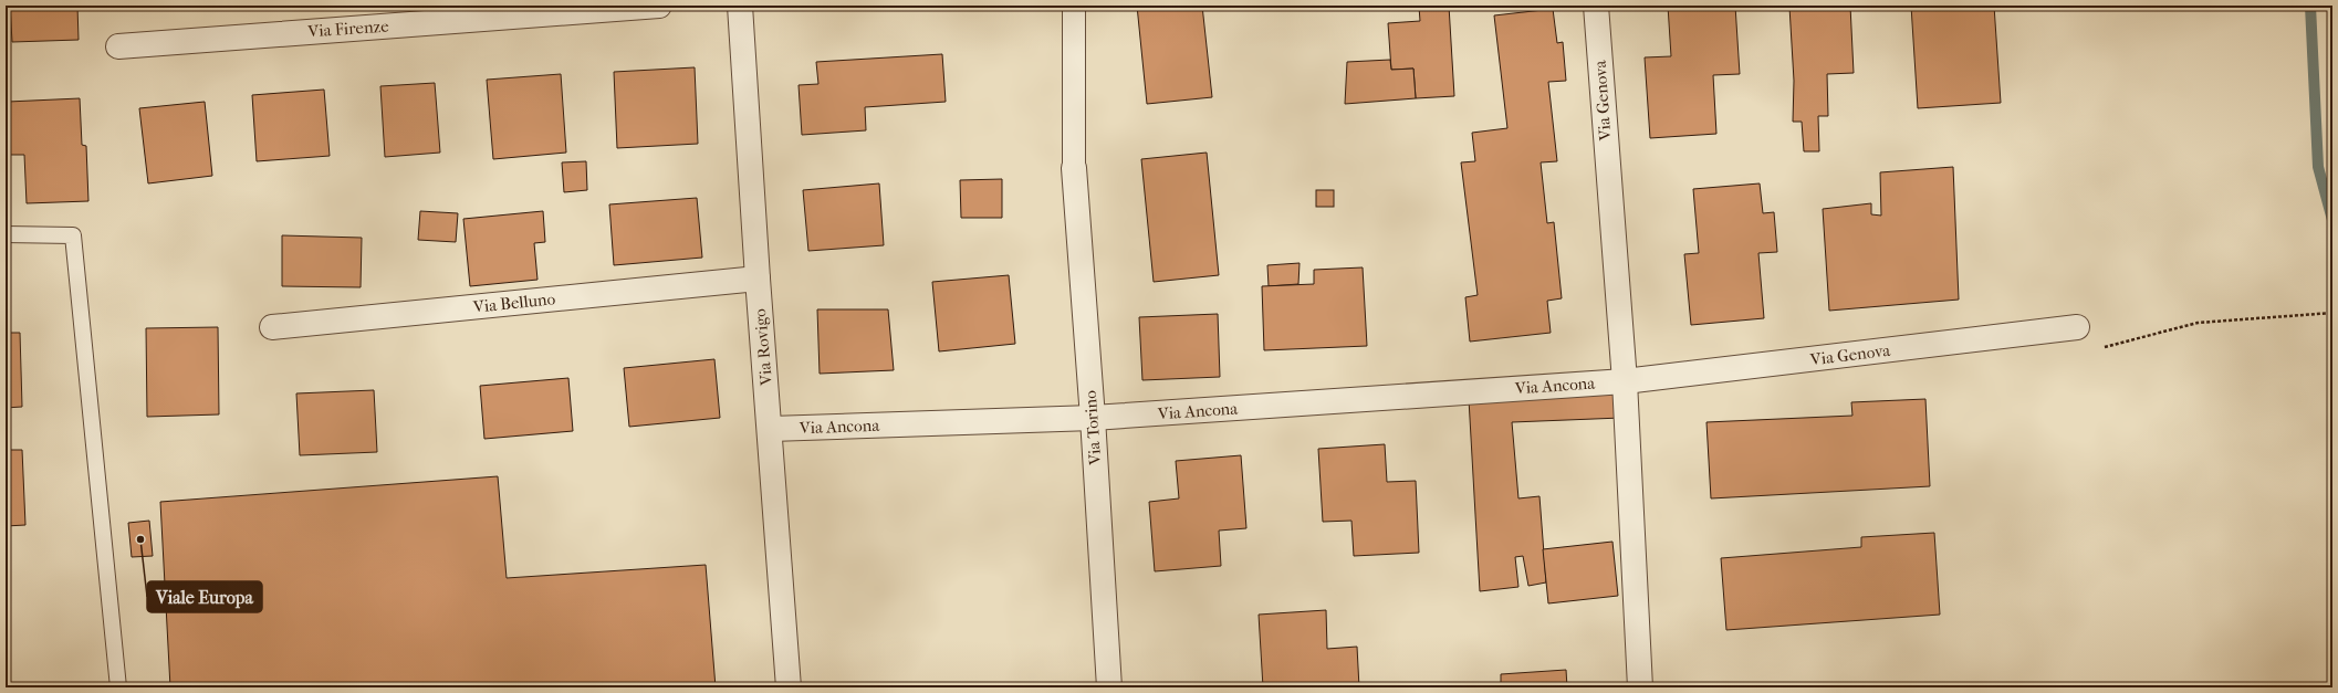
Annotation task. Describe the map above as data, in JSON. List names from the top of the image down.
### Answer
{
  "streets": {
    "street": [
      "Via Firenze",
      "Via Genova",
      "Via Belluno",
      "Via Rovigo",
      "Via Ancona",
      "Via Torino"
    ]
  },
  "crossings": [
    ["Via Genova", "Via Ancona"],
    ["Via Belluno", "Via Rovigo"],
    ["Via Rovigo", "Via Ancona"],
    ["Via Ancona", "Via Torino"]
  ],
  "places": ["Viale Europa"]
}
